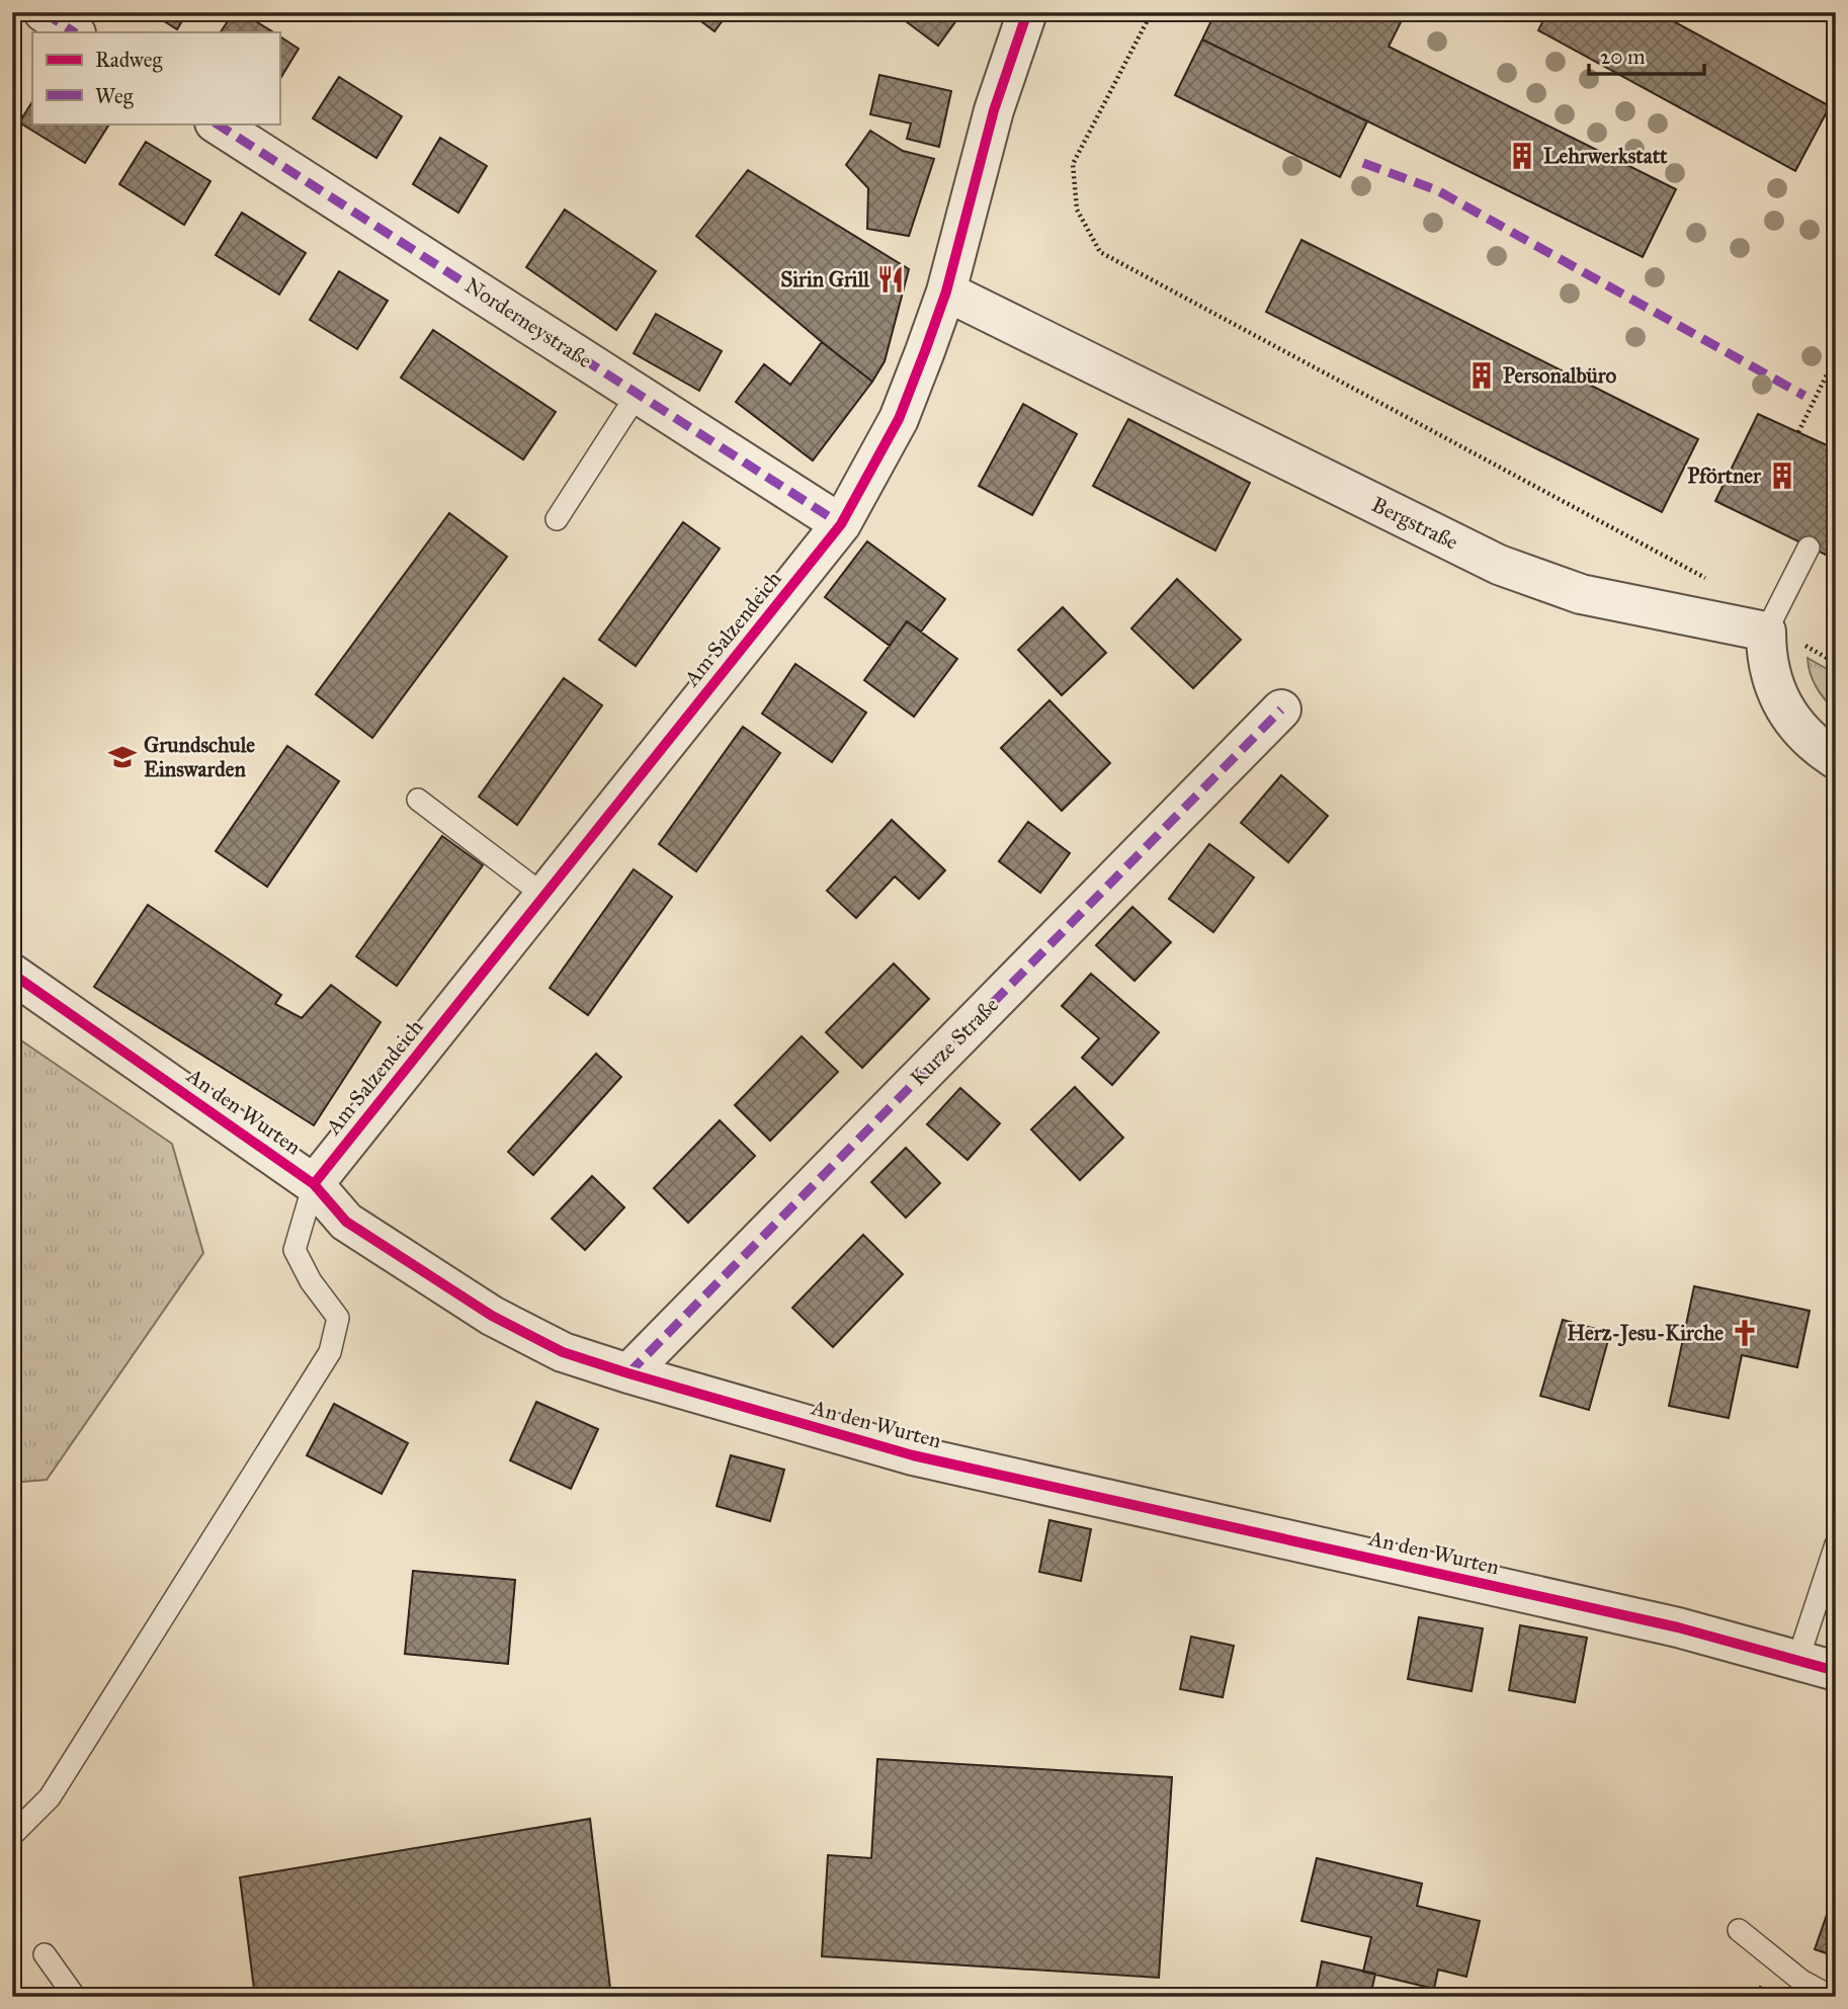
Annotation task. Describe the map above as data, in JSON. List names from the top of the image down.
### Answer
{
  "streets": {
    "street": [
      "Norderneystraße",
      "Bergstraße",
      "Am Salzendeich",
      "Kurze Straße",
      "An den Wurten"
    ]
  },
  "crossings": [
    ["Norderneystraße", "Am Salzendeich"],
    ["Bergstraße", "Am Salzendeich"],
    ["Am Salzendeich", "An den Wurten"],
    ["Kurze Straße", "An den Wurten"]
  ],
  "places": {
    "building": ["Lehrwerkstatt", "Personalbüro", "Pförtner"],
    "restaurant": ["Sirin Grill"],
    "school or university": ["Grundschule Einswarden"],
    "church": ["Herz-Jesu-Kirche"]
  },
  "legend": ["Radweg", "Weg"],
  "scale_bar": "20 m"
}
